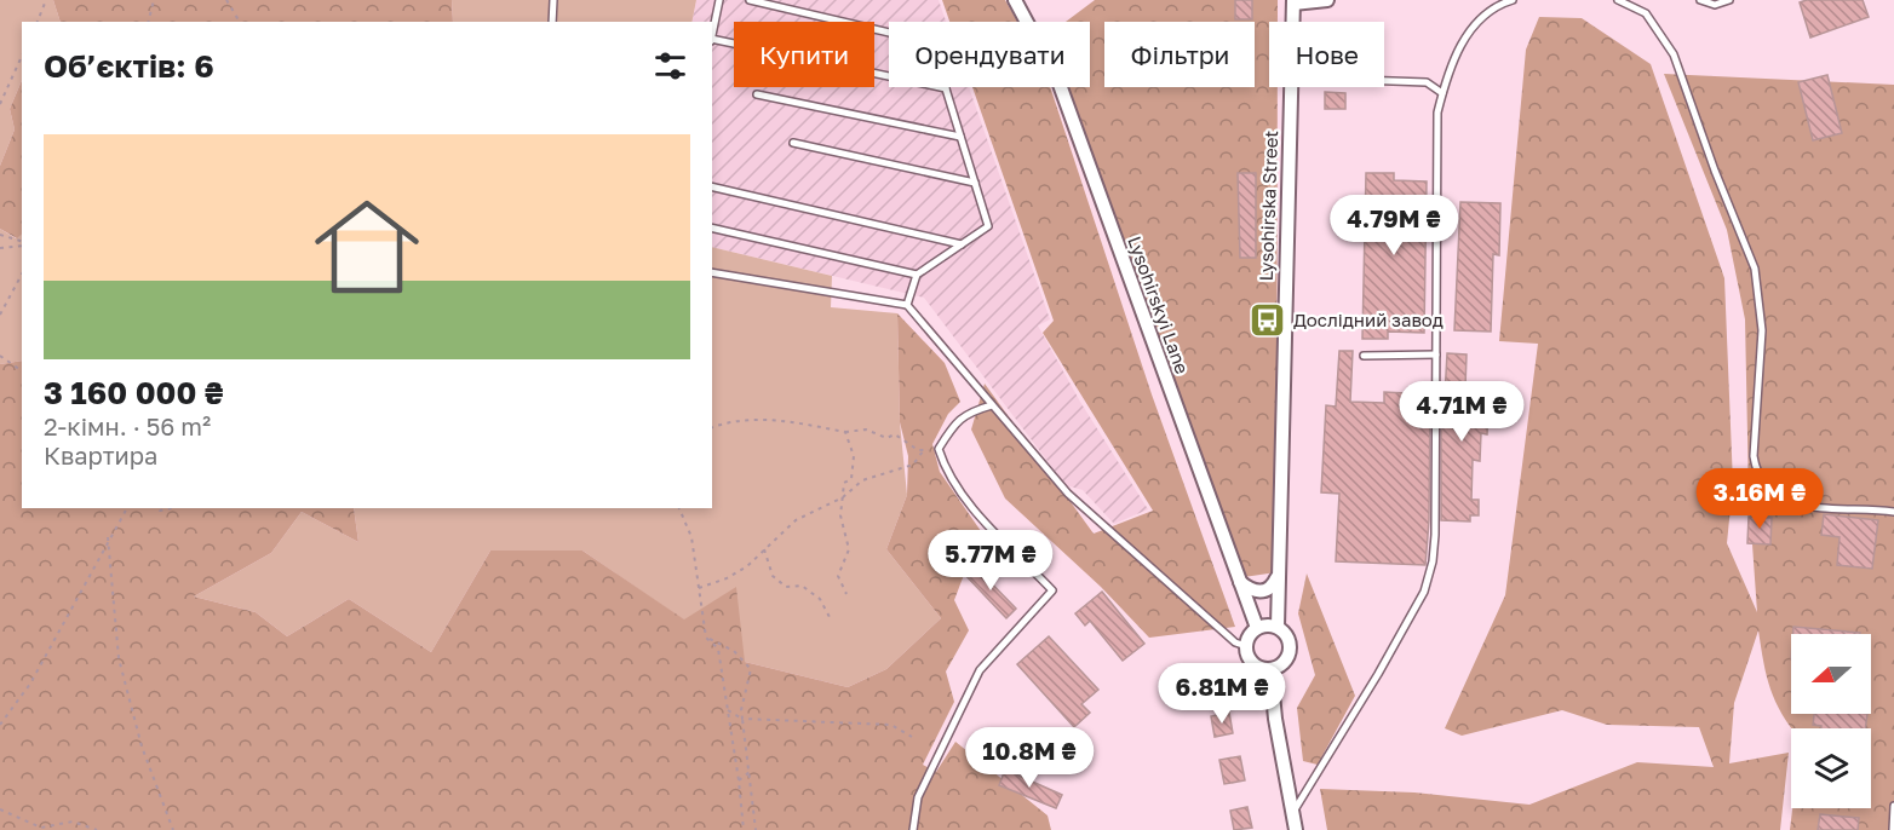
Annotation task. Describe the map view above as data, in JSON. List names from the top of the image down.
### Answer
{
  "streets": {
    "street": ["Lysohirska Street", "Lysohirskyi Lane"]
  },
  "crossings": [
    ["Lysohirska Street", "Lysohirskyi Lane"]
  ],
  "places": {
    "bus stop": ["Дослідний завод"]
  },
  "north": "left",
  "page": {
    "chip": [
      "Купити",
      "Орендувати",
      "Фільтри",
      "Нове"
    ],
    "heading": "Об’єктів: 6",
    "list": [
      {
        "name": "3 160 000 ₴",
        "note": "2-кімн. · 56 m² · Квартира"
      }
    ],
    "price": [
      "4.79M ₴",
      "4.71M ₴",
      "3.16M ₴",
      "5.77M ₴",
      "6.81M ₴",
      "10.8M ₴"
    ]
  }
}
